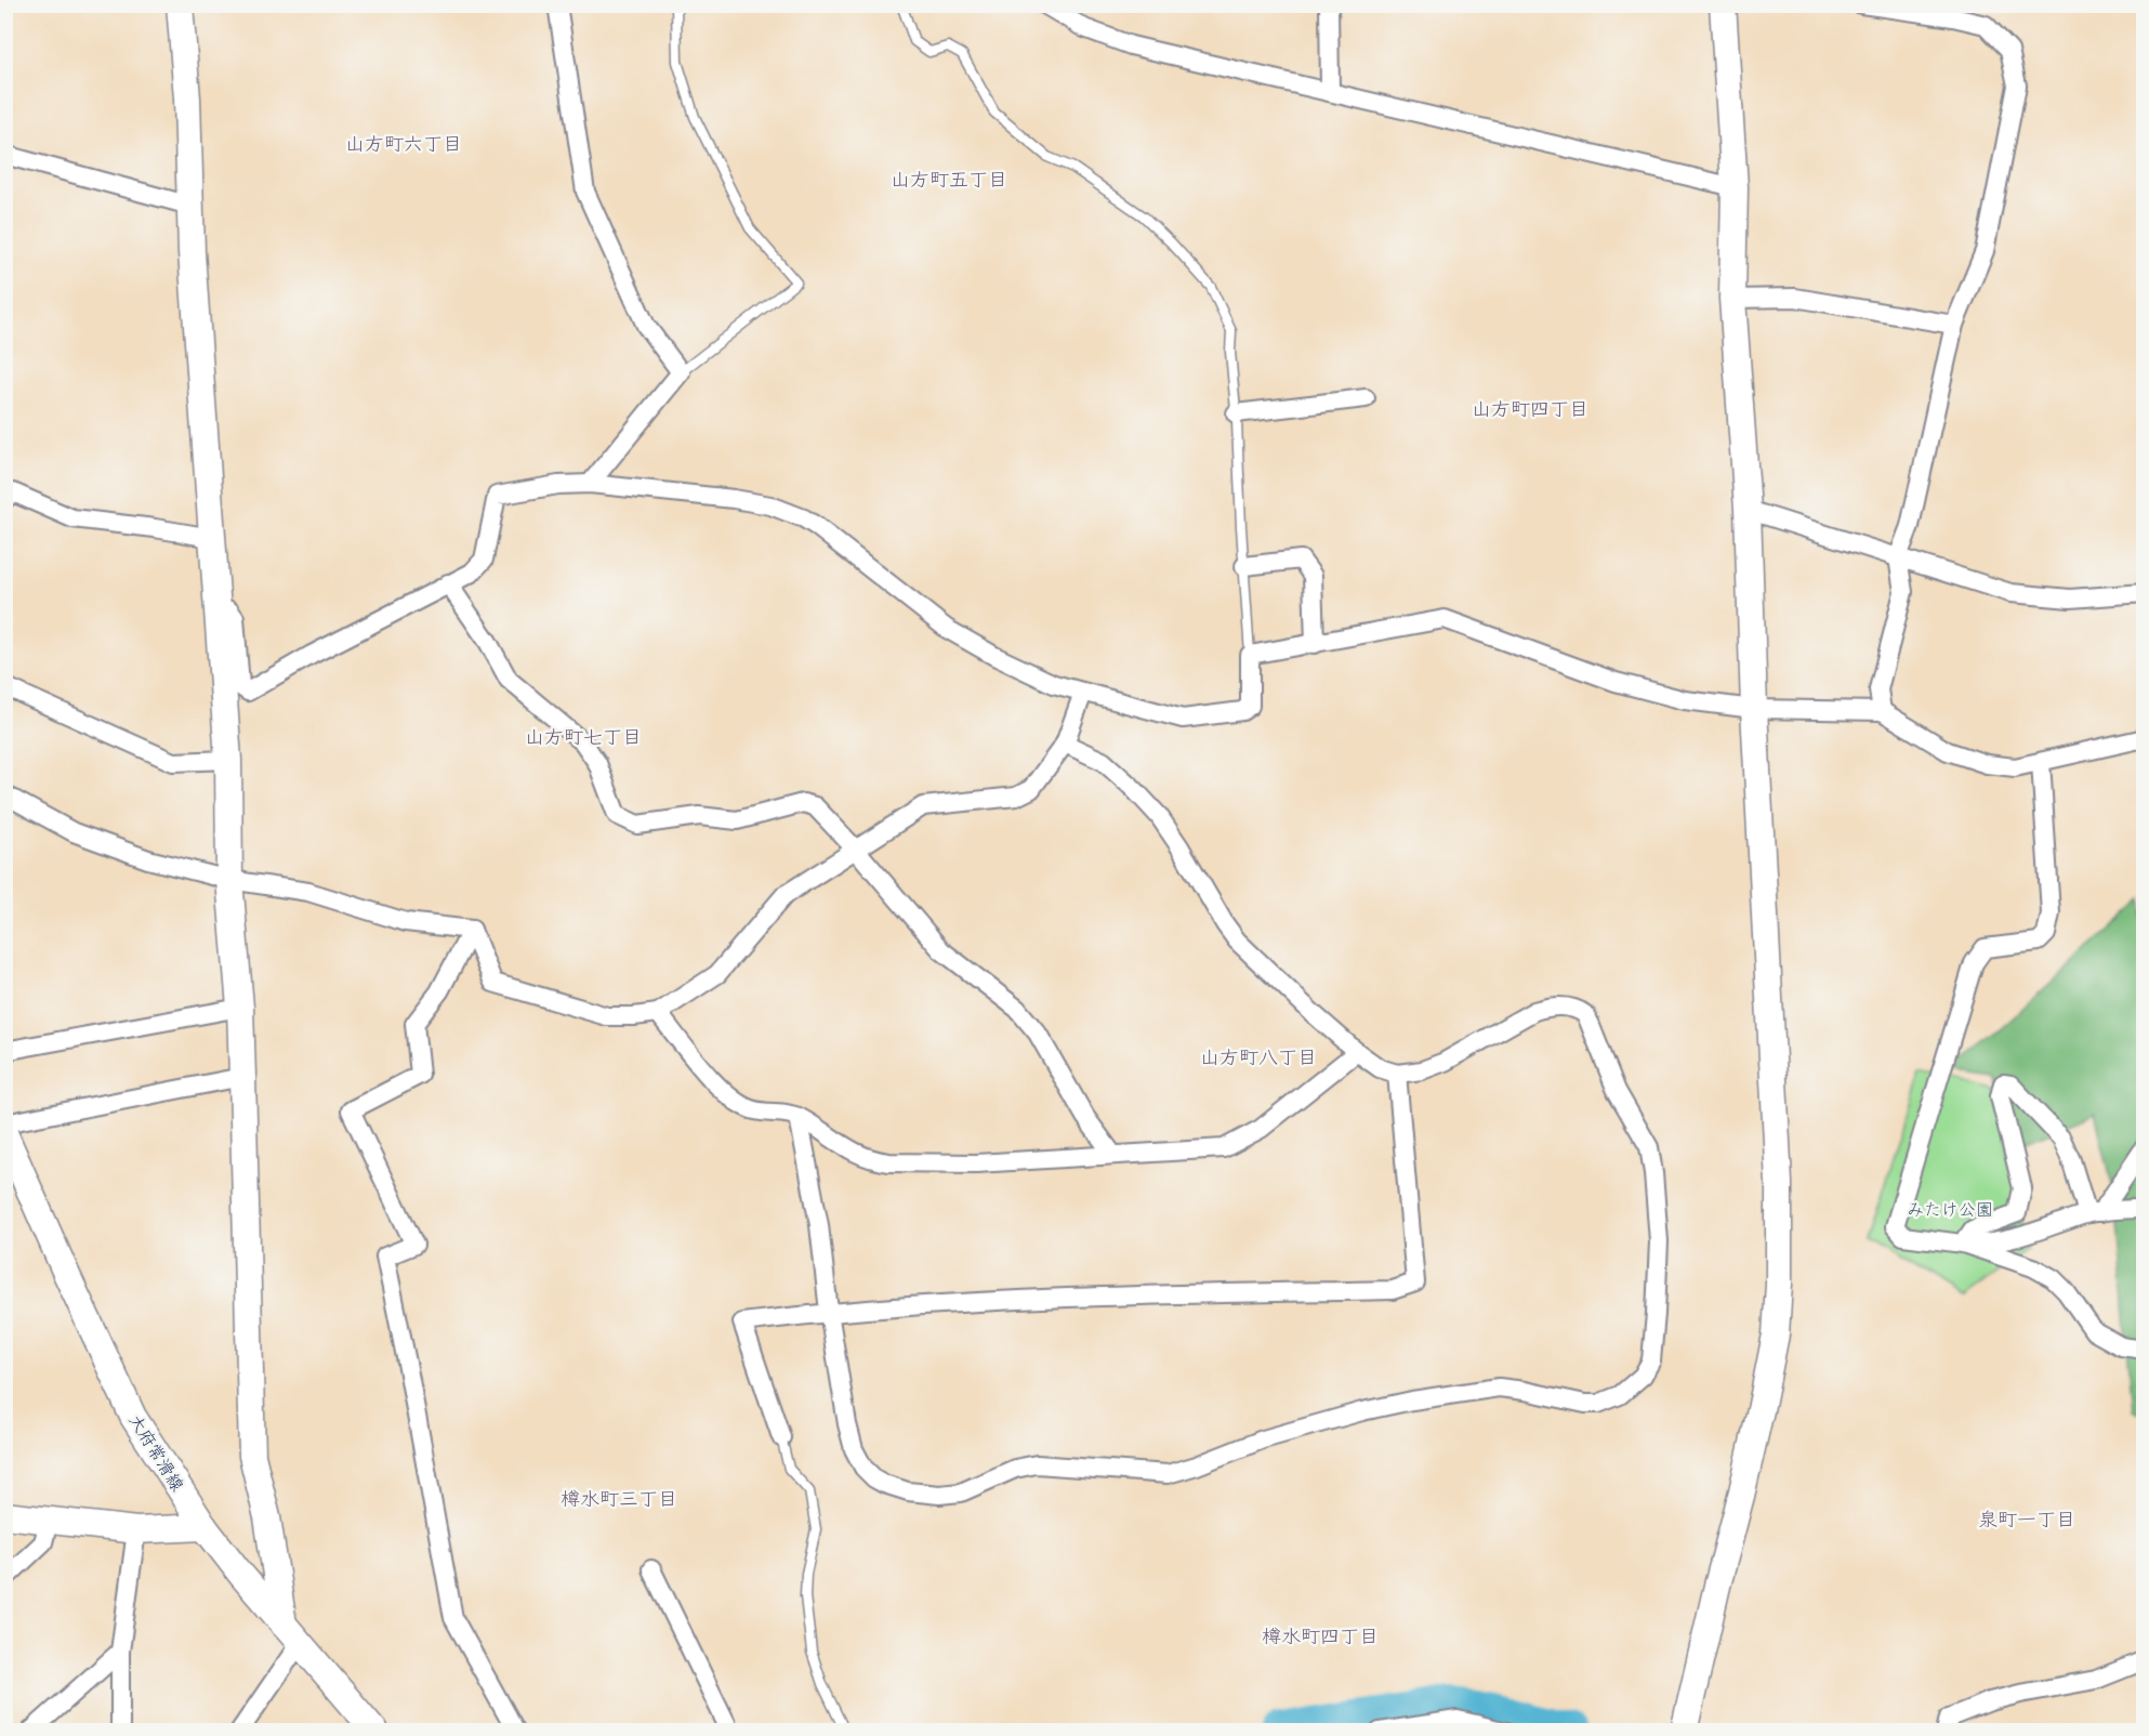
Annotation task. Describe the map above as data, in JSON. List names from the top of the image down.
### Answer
{
  "streets": {
    "street": ["大府常滑線"]
  },
  "districts": [
    "山方町六丁目",
    "山方町五丁目",
    "山方町四丁目",
    "山方町七丁目",
    "山方町八丁目",
    "樽水町三丁目",
    "泉町一丁目",
    "樽水町四丁目"
  ],
  "parks": ["みたけ公園"]
}
